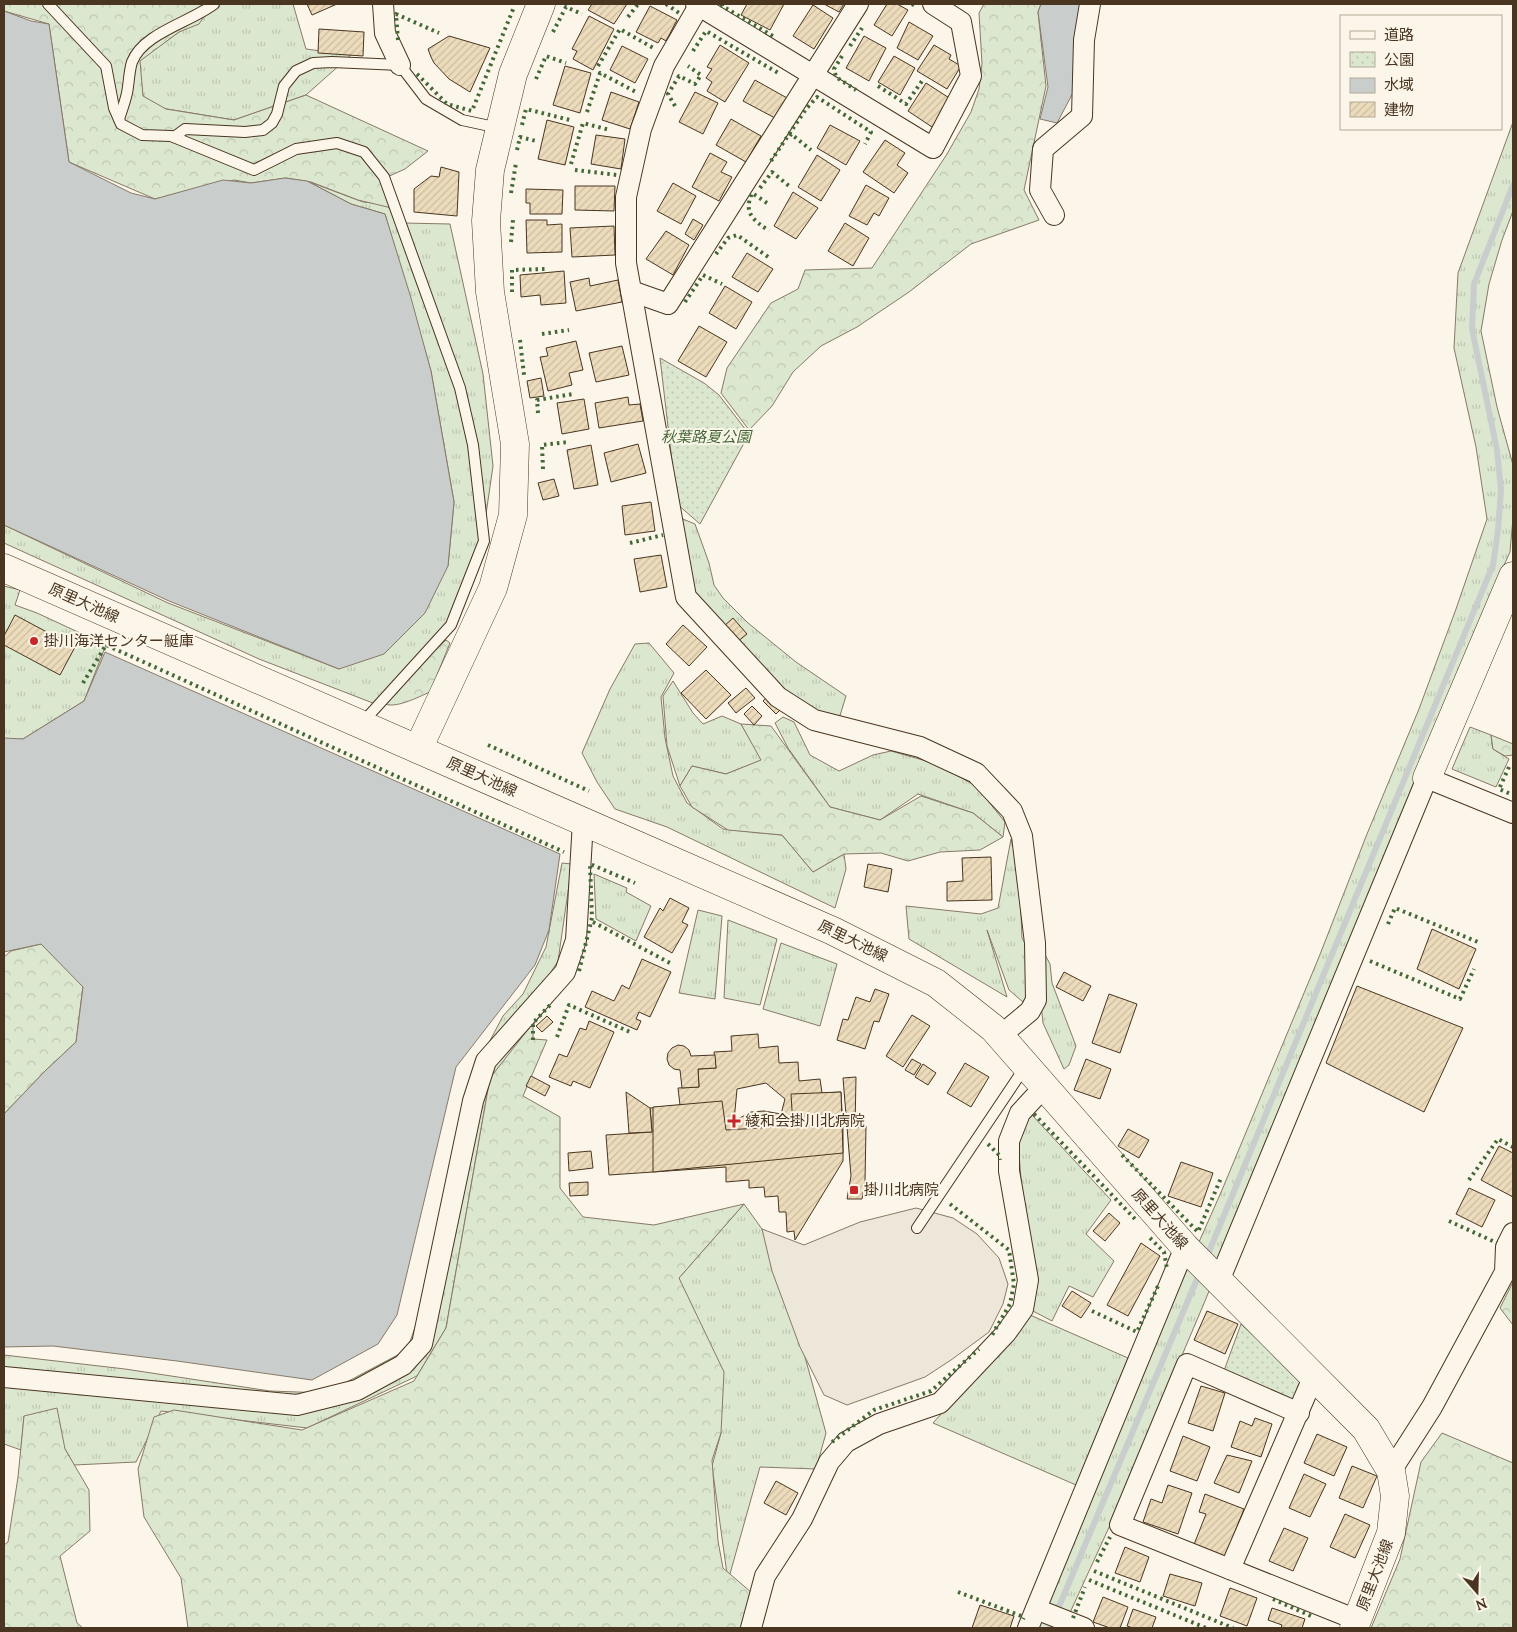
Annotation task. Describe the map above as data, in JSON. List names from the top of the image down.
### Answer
{
  "streets": {
    "main road": ["原里大池線"]
  },
  "parks": ["秋葉路夏公園"],
  "places": {
    "other": ["掛川海洋センター艇庫"],
    "health": ["綾和会掛川北病院"],
    "transit": ["掛川北病院"]
  },
  "legend": [
    "道路",
    "公園",
    "水域",
    "建物"
  ],
  "north": "bottom"
}
